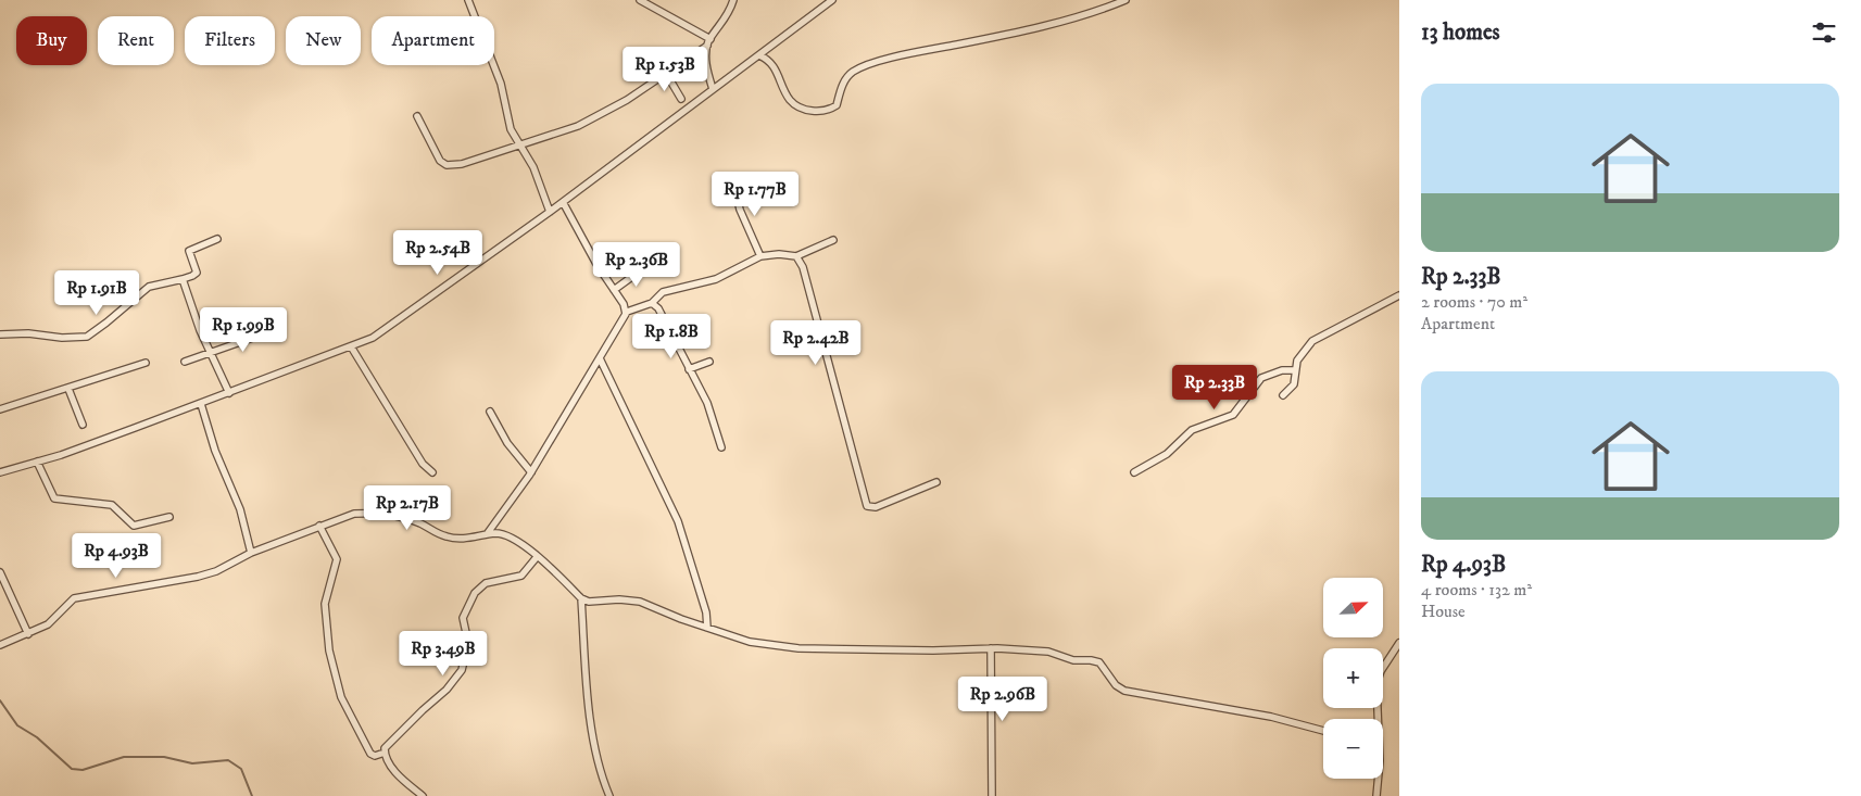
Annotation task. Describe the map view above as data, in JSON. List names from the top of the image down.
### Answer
{
  "north": "top right",
  "page": {
    "heading": "13 homes",
    "chip": [
      "Buy",
      "Rent",
      "Filters",
      "New",
      "Apartment"
    ],
    "price": [
      "Rp 1.53B",
      "Rp 1.77B",
      "Rp 2.54B",
      "Rp 2.36B",
      "Rp 1.91B",
      "Rp 1.99B",
      "Rp 1.8B",
      "Rp 2.42B",
      "Rp 2.33B",
      "Rp 2.17B",
      "Rp 4.93B",
      "Rp 3.49B",
      "Rp 2.96B"
    ],
    "list": [
      {
        "name": "Rp 2.33B",
        "note": "2 rooms · 70 m² · Apartment"
      },
      {
        "name": "Rp 4.93B",
        "note": "4 rooms · 132 m² · House"
      }
    ],
    "map_buttons": ["+", "−"]
  }
}
